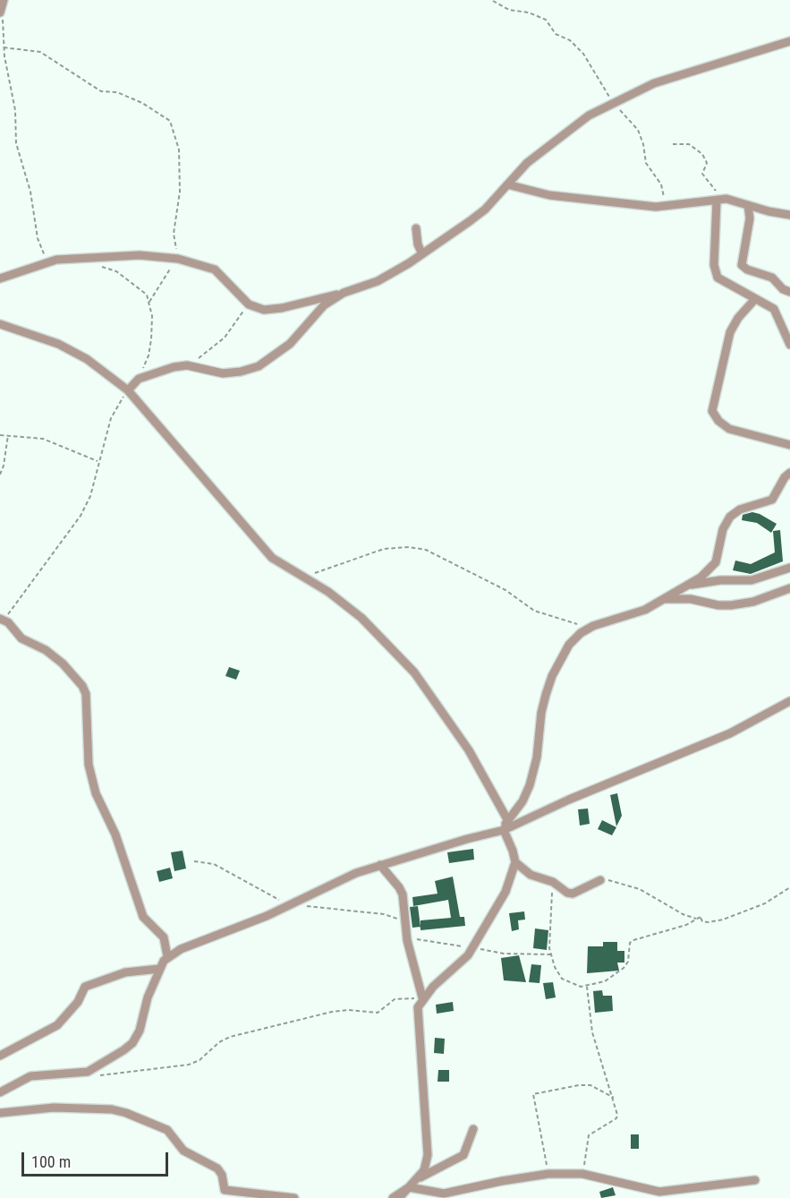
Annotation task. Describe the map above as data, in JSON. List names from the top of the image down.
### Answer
{
  "scale_bar": "100 m"
}
